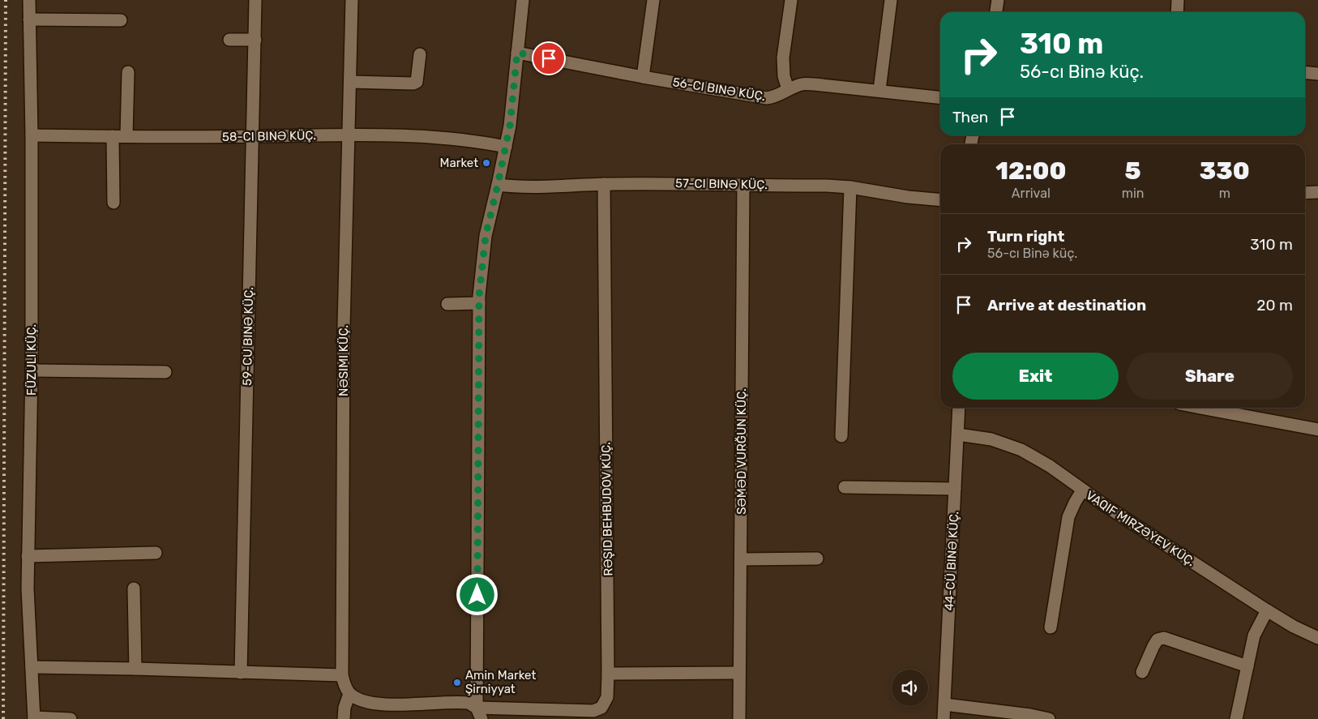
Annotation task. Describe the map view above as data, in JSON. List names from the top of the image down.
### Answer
{
  "streets": {
    "street": [
      "58-CI BINƏ KÜÇ.",
      "57-CI BINƏ KÜÇ.",
      "59-CU BINƏ KÜÇ.",
      "FÜZULI KÜÇ.",
      "NƏSIMI KÜÇ.",
      "SƏMƏD VURĞUN KÜÇ.",
      "RƏŞID BEHBUDOV KÜÇ.",
      "VAQIF MIRZƏYEV KÜÇ.",
      "44-CÜ BINƏ KÜÇ."
    ]
  },
  "crossings": [
    ["58-CI BINƏ KÜÇ.", "59-CU BINƏ KÜÇ."],
    ["58-CI BINƏ KÜÇ.", "FÜZULI KÜÇ."],
    ["58-CI BINƏ KÜÇ.", "NƏSIMI KÜÇ."],
    ["57-CI BINƏ KÜÇ.", "SƏMƏD VURĞUN KÜÇ."],
    ["57-CI BINƏ KÜÇ.", "RƏŞID BEHBUDOV KÜÇ."],
    ["NƏSIMI KÜÇ.", "RƏŞID BEHBUDOV KÜÇ."],
    ["VAQIF MIRZƏYEV KÜÇ.", "44-CÜ BINƏ KÜÇ."]
  ],
  "places": ["Market", "Amin Market Şirniyyat"],
  "page": {
    "turn": ["310 m", "56-cı Binə küç."],
    "then": "Then",
    "eta": [
      "12:00",
      "Arrival",
      "5",
      "min",
      "330",
      "m"
    ],
    "list": [
      {
        "name": "Turn right",
        "note": "56-cı Binə küç.",
        "value": "310 m"
      },
      {
        "name": "Arrive at destination",
        "value": "20 m"
      }
    ],
    "buttons": ["Exit", "Share"]
  }
}
